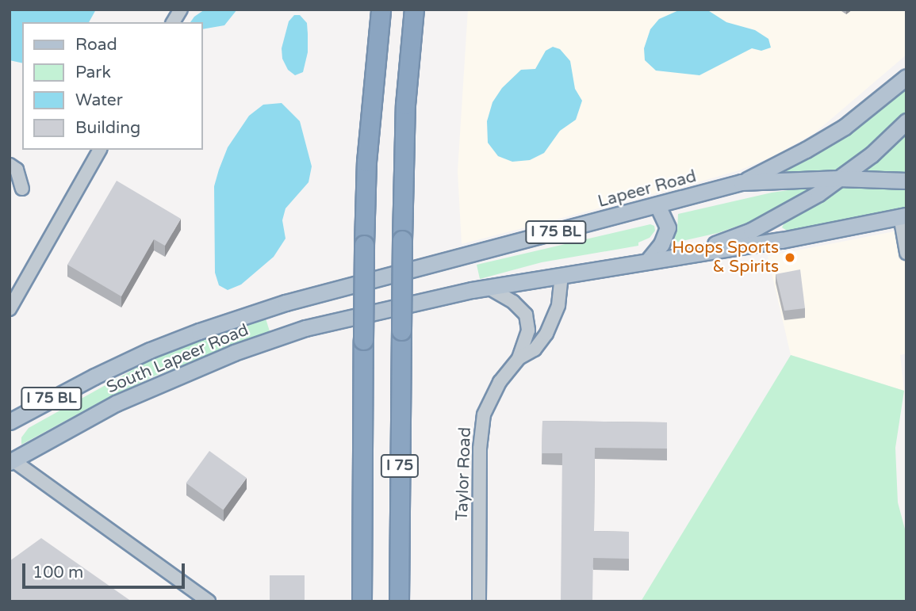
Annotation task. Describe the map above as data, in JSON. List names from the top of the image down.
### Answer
{
  "streets": {
    "highway": ["I 75"],
    "main road": ["Lapeer Road", "I 75 BL", "South Lapeer Road"],
    "street": ["Taylor Road"]
  },
  "crossings": [
    ["Lapeer Road", "South Lapeer Road"],
    ["I 75 BL", "South Lapeer Road"],
    ["I 75 BL", "Taylor Road"],
    ["South Lapeer Road", "Taylor Road"]
  ],
  "places": ["Hoops Sports & Spirits"],
  "legend": [
    "Road",
    "Park",
    "Water",
    "Building"
  ],
  "scale_bar": "100 m"
}
